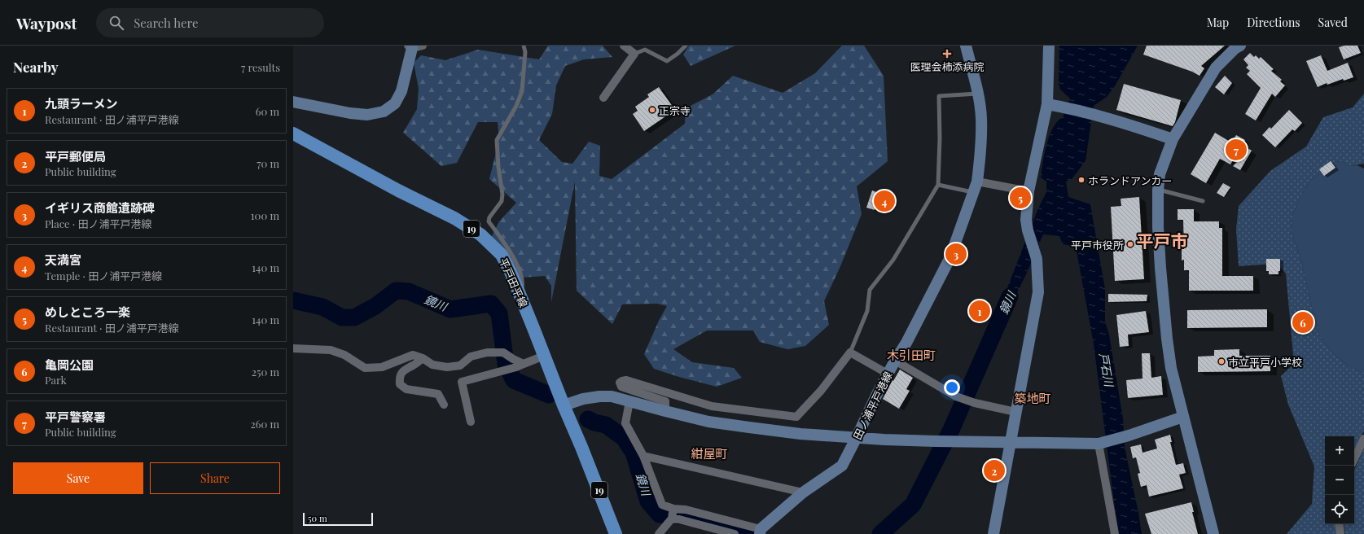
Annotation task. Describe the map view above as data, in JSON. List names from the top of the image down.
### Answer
{
  "streets": {
    "main road": ["19", "平戸田平線"],
    "street": ["田ノ浦平戸港線"]
  },
  "districts": [
    "平戸市",
    "木引田町",
    "築地町",
    "紺屋町"
  ],
  "water": ["鏡川", "戸石川"],
  "places": {
    "health": ["医理会柿添病院"],
    "other": [
      "正宗寺",
      "ホランドアンカー",
      "平戸市役所",
      "市立平戸小学校"
    ]
  },
  "scale_bar": "50 m",
  "page": {
    "header": "Waypost",
    "search": "Search here",
    "nav": ["Map", "Directions", "Saved"],
    "heading": ["Nearby", "7 results"],
    "list": [
      {
        "mark": "1",
        "name": "九頭ラーメン",
        "note": "Restaurant · 田ノ浦平戸港線",
        "value": "60 m"
      },
      {
        "mark": "2",
        "name": "平戸郵便局",
        "note": "Public building",
        "value": "70 m"
      },
      {
        "mark": "3",
        "name": "イギリス商館遺跡碑",
        "note": "Place · 田ノ浦平戸港線",
        "value": "100 m"
      },
      {
        "mark": "4",
        "name": "天満宮",
        "note": "Temple · 田ノ浦平戸港線",
        "value": "140 m"
      },
      {
        "mark": "5",
        "name": "めしところ一楽",
        "note": "Restaurant · 田ノ浦平戸港線",
        "value": "140 m"
      },
      {
        "mark": "6",
        "name": "亀岡公園",
        "note": "Park",
        "value": "250 m"
      },
      {
        "mark": "7",
        "name": "平戸警察署",
        "note": "Public building",
        "value": "260 m"
      }
    ],
    "pins": [
      "7",
      "5",
      "4",
      "3",
      "1",
      "6",
      "2"
    ],
    "map_buttons": ["+", "−"],
    "buttons": ["Save", "Share"],
    "scale": "50 m"
  }
}
